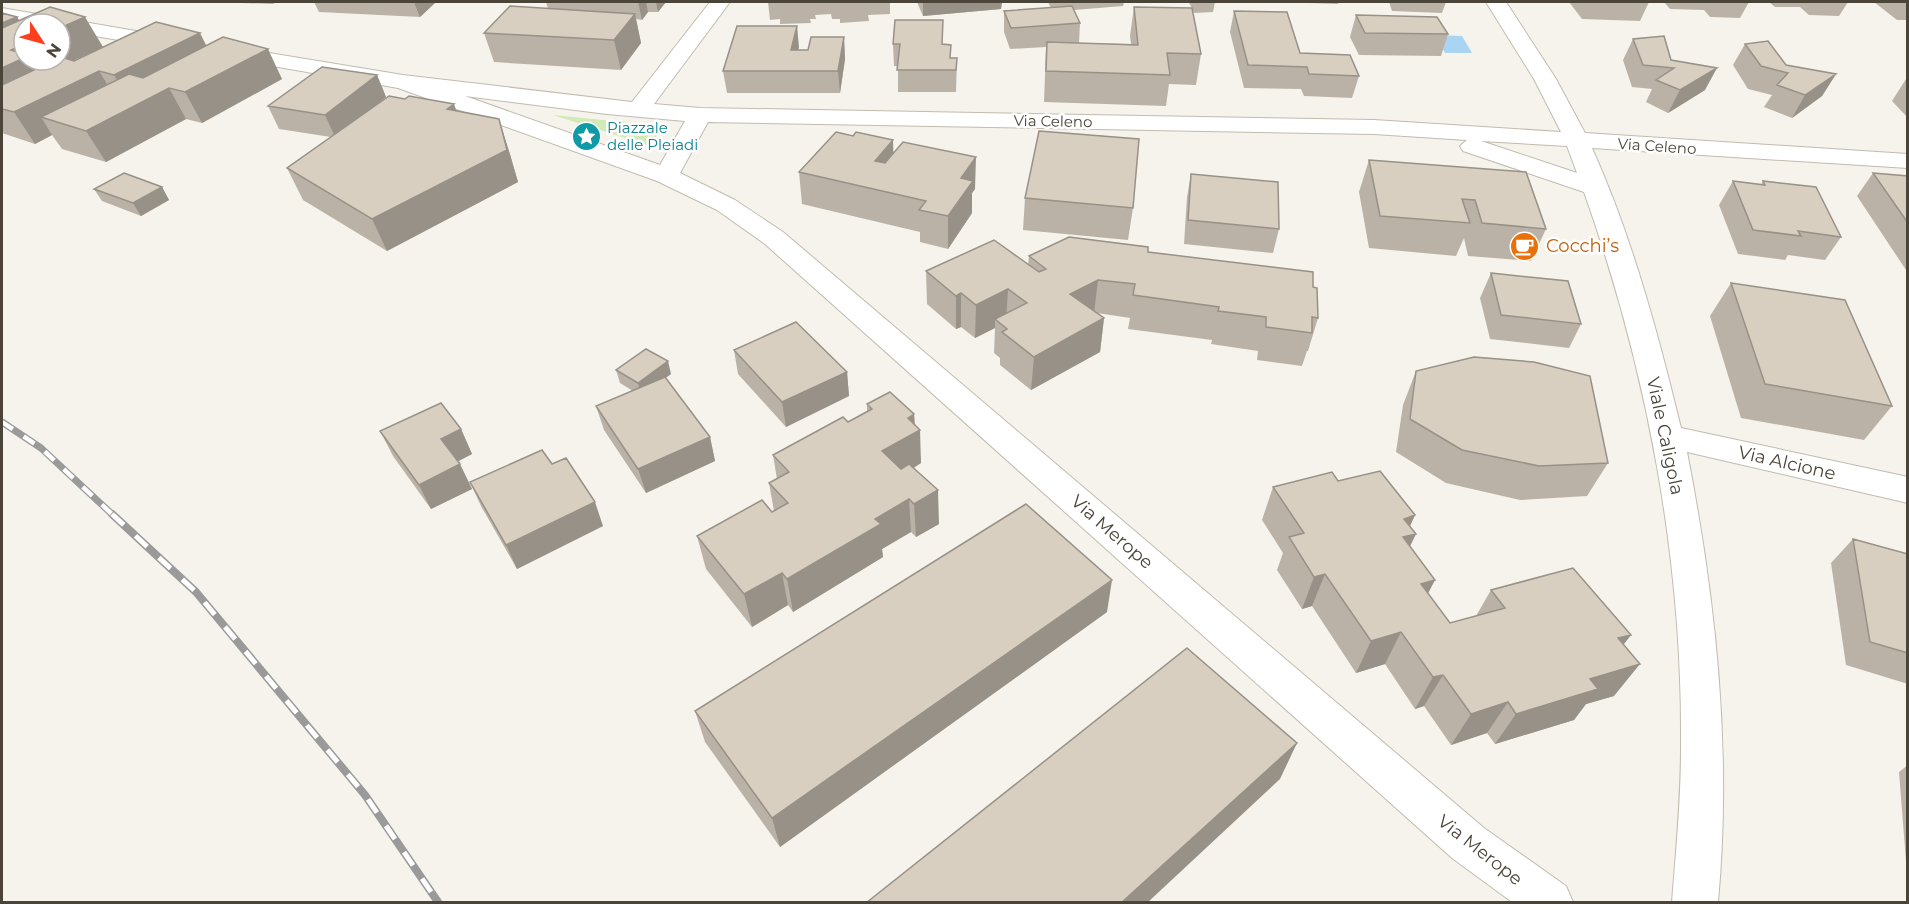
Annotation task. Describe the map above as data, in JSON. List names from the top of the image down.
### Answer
{
  "streets": {
    "street": [
      "Via Celeno",
      "Viale Caligola",
      "Via Alcione",
      "Via Merope"
    ]
  },
  "crossings": [
    ["Via Celeno", "Viale Caligola"],
    ["Viale Caligola", "Via Alcione"]
  ],
  "places": {
    "place": ["Piazzale delle Pleiadi"],
    "cafe": ["Cocchi’s"]
  },
  "north": "bottom right"
}
